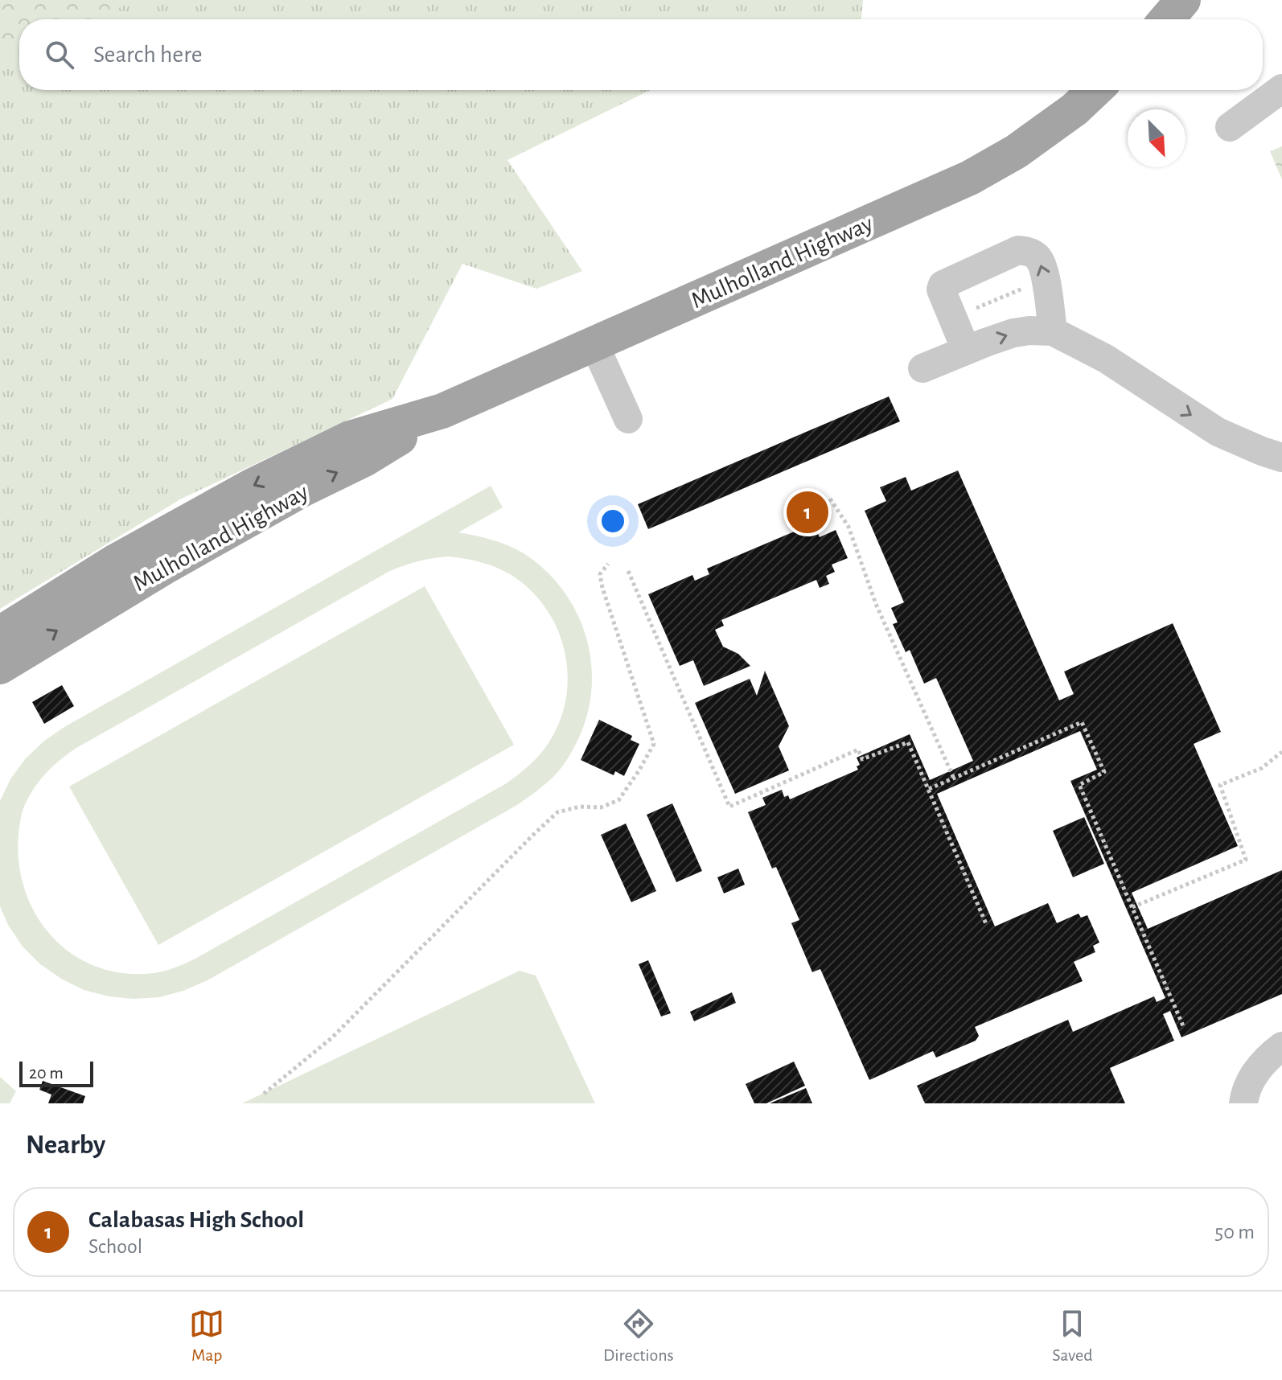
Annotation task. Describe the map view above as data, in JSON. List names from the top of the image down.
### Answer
{
  "streets": {
    "main road": ["Mulholland Highway"]
  },
  "scale_bar": "20 m",
  "north": "bottom right",
  "page": {
    "search": "Search here",
    "pins": "1",
    "scale": "20 m",
    "heading": "Nearby",
    "list": [
      {
        "mark": "1",
        "name": "Calabasas High School",
        "note": "School",
        "value": "50 m"
      }
    ],
    "nav": ["Map", "Directions", "Saved"]
  }
}
